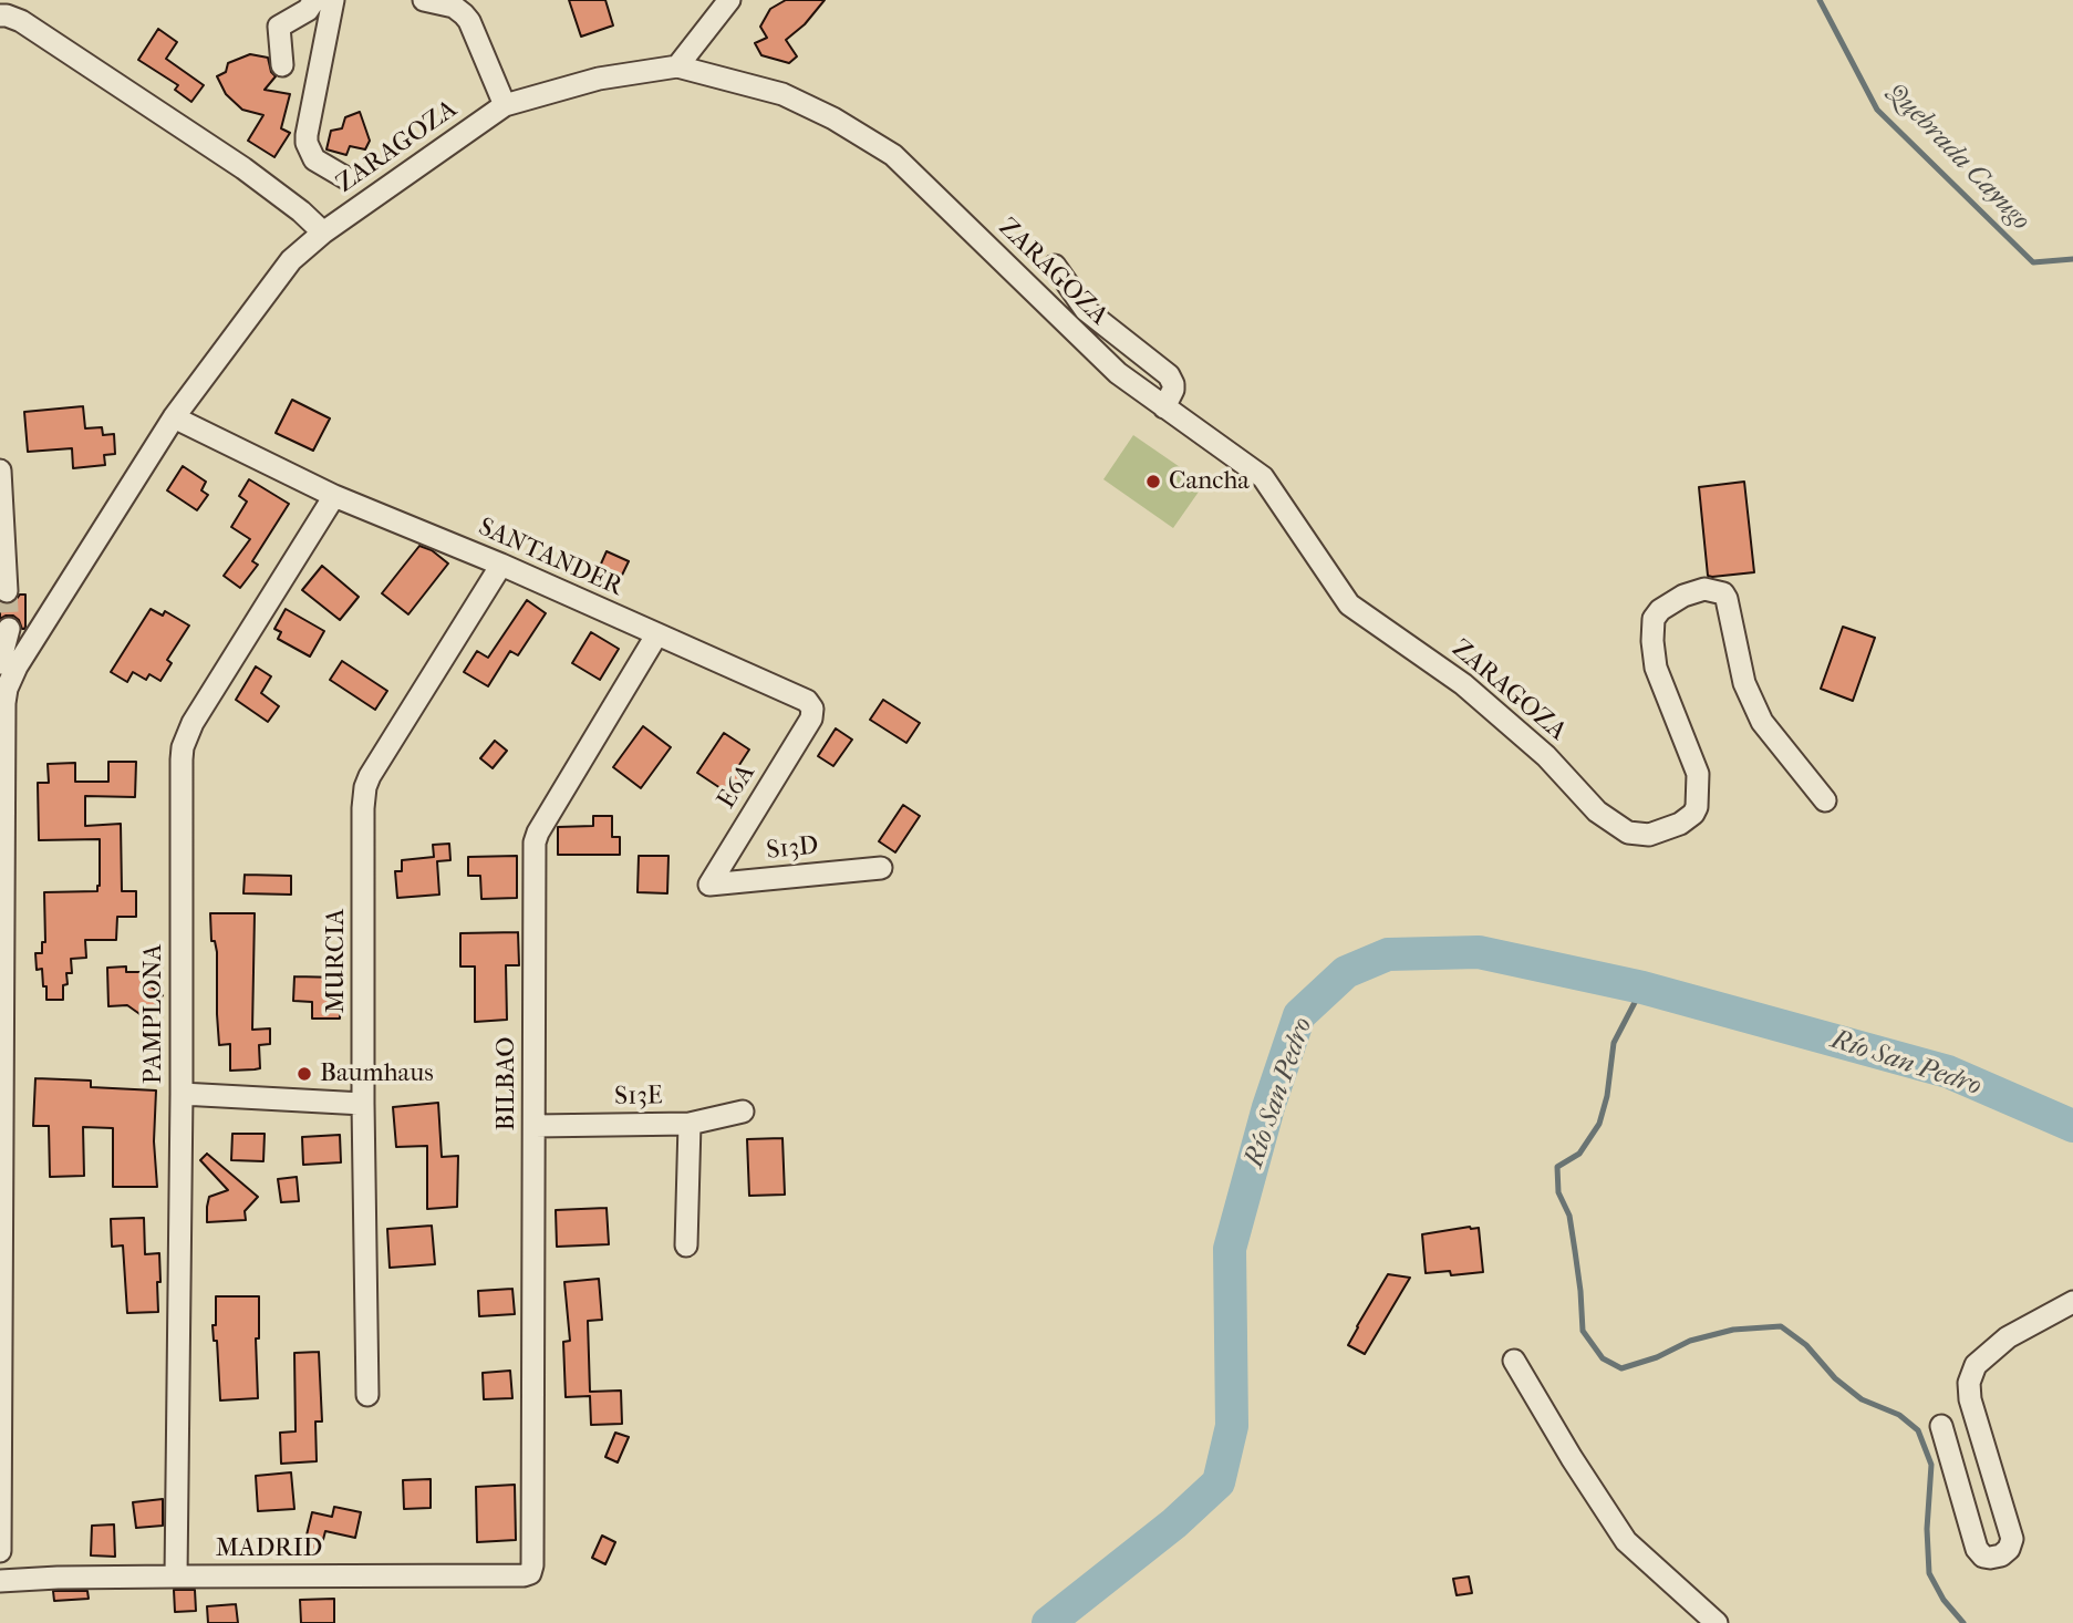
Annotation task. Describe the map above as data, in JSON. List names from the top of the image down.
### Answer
{
  "streets": {
    "street": [
      "ZARAGOZA",
      "SANTANDER",
      "E6A",
      "S13D",
      "MURCIA",
      "PAMPLONA",
      "BILBAO",
      "S13E",
      "MADRID"
    ]
  },
  "crossings": [
    ["ZARAGOZA", "SANTANDER"],
    ["SANTANDER", "E6A"],
    ["SANTANDER", "MURCIA"],
    ["SANTANDER", "PAMPLONA"],
    ["SANTANDER", "BILBAO"],
    ["E6A", "S13D"],
    ["PAMPLONA", "MADRID"],
    ["BILBAO", "S13E"],
    ["BILBAO", "MADRID"]
  ],
  "water": ["Quebrada Cayugo", "Río San Pedro"],
  "places": ["Cancha", "Baumhaus"]
}
